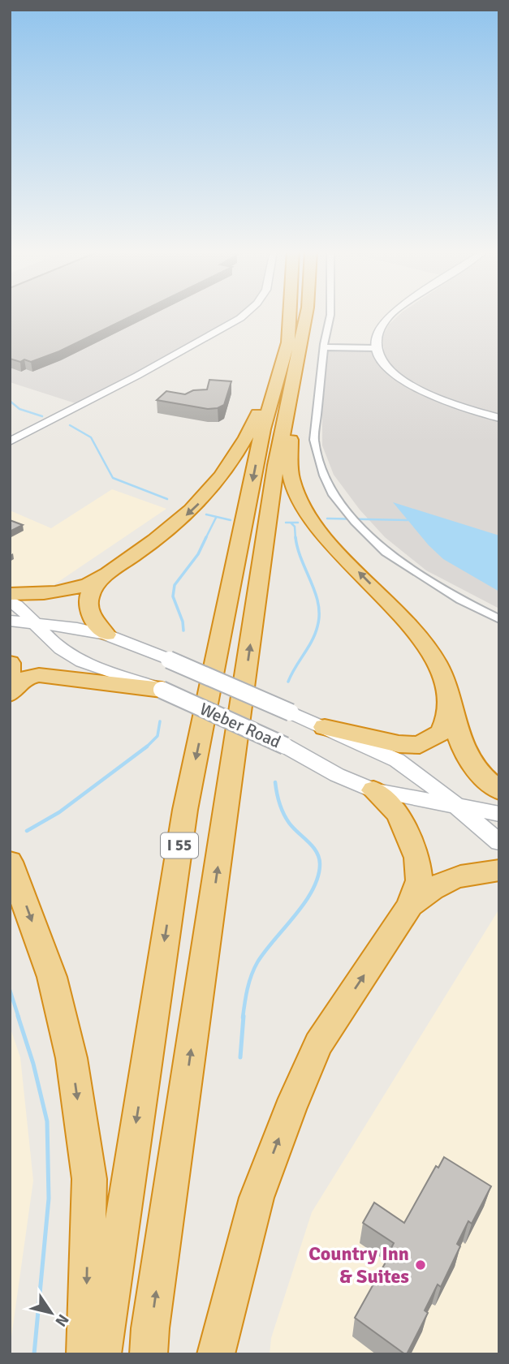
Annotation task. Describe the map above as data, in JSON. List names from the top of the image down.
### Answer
{
  "streets": {
    "highway": ["I 55"],
    "main road": ["Weber Road"]
  },
  "places": ["Country Inn & Suites"],
  "north": "bottom right"
}
